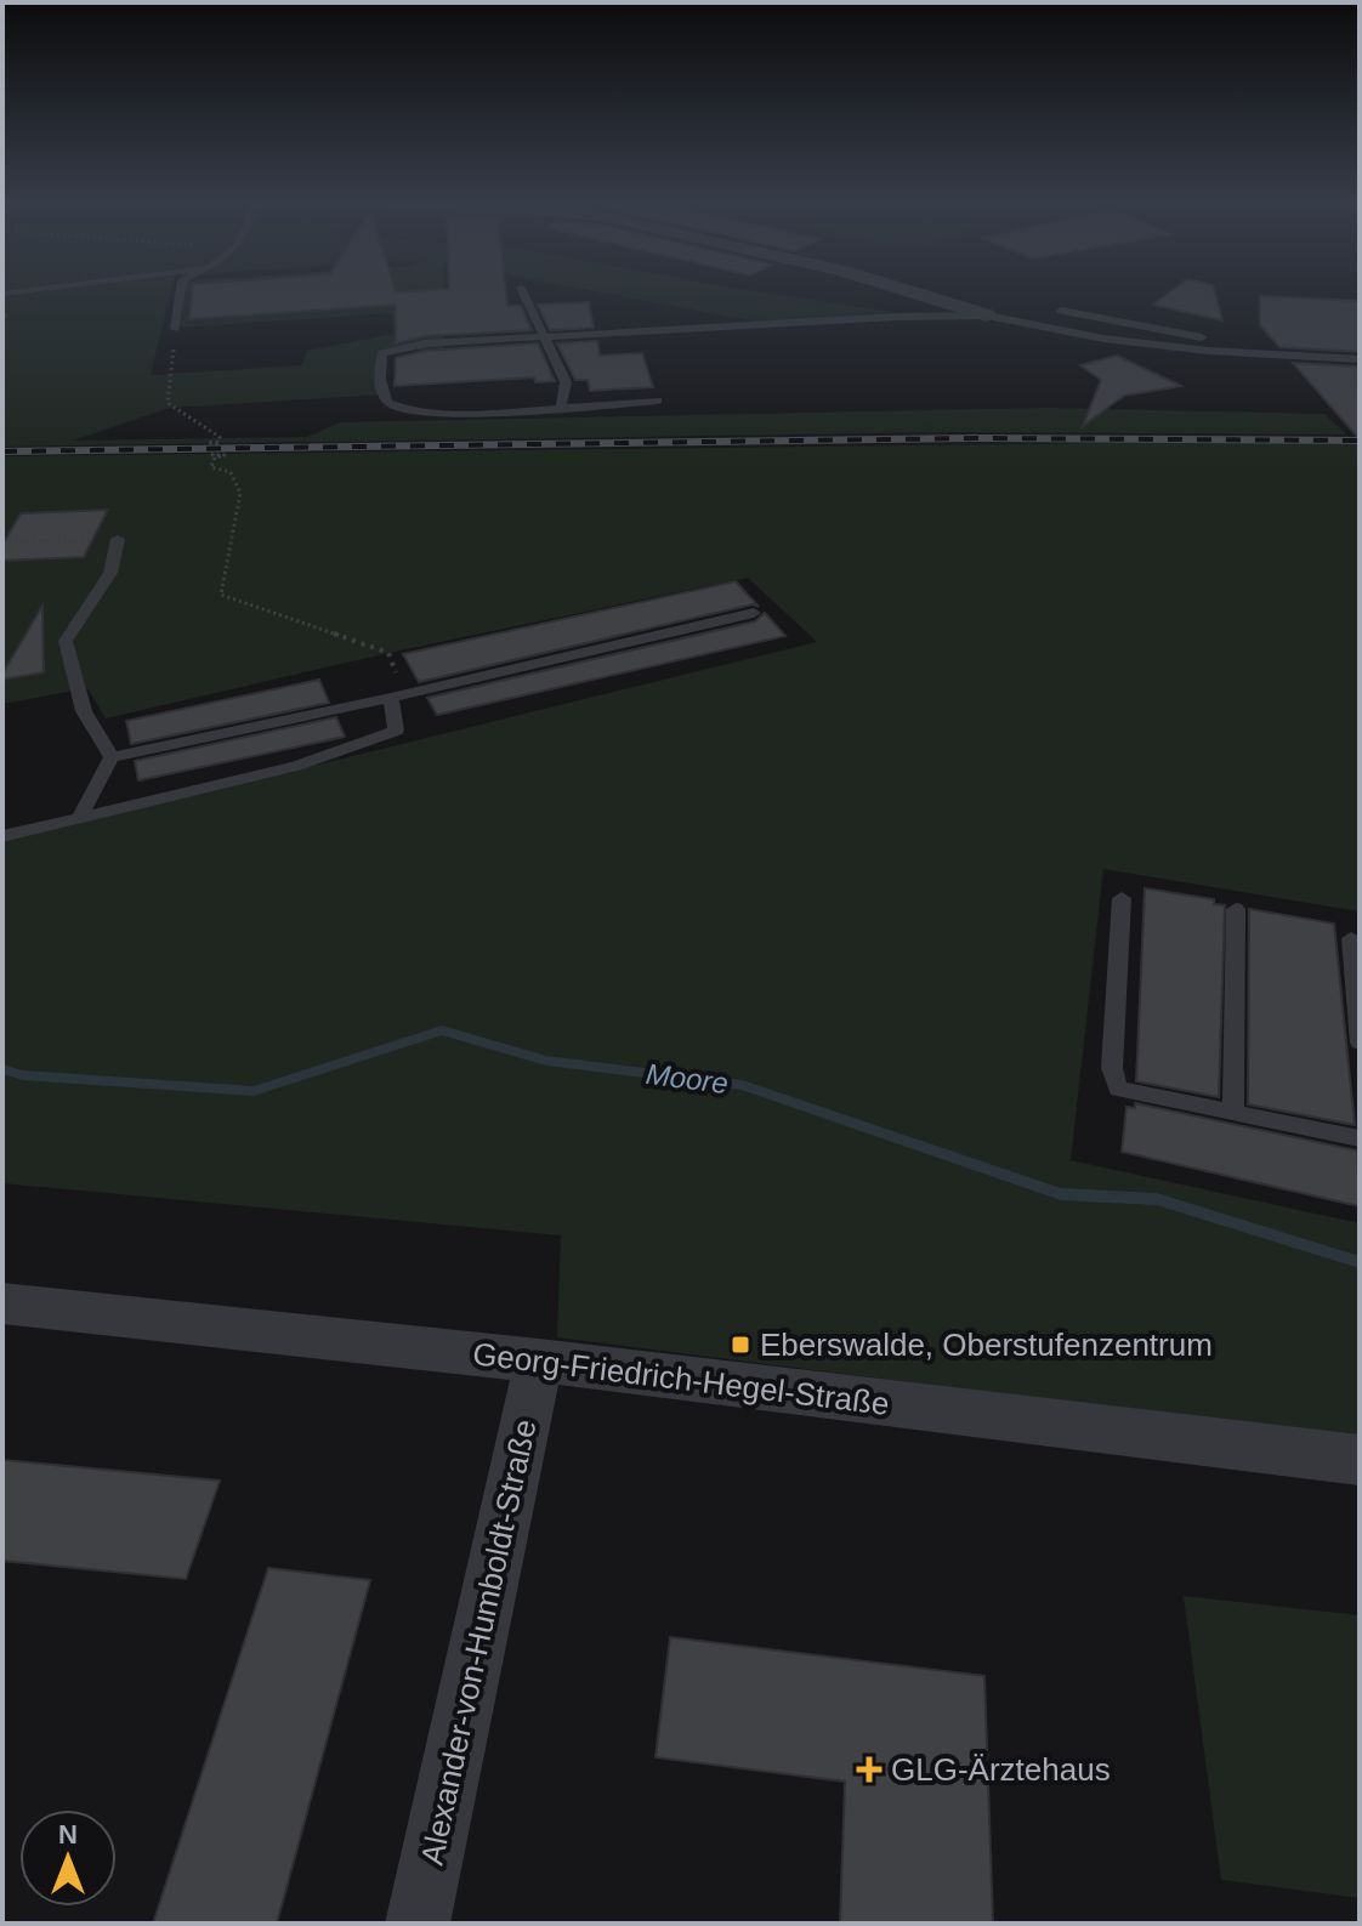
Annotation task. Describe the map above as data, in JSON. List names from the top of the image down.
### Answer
{
  "streets": {
    "street": ["Georg-Friedrich-Hegel-Straße", "Alexander-von-Humboldt-Straße"]
  },
  "crossings": [
    ["Georg-Friedrich-Hegel-Straße", "Alexander-von-Humboldt-Straße"]
  ],
  "water": ["Moore"],
  "places": {
    "transit": ["Eberswalde, Oberstufenzentrum"],
    "health": ["GLG-Ärztehaus"]
  },
  "north": "top"
}
